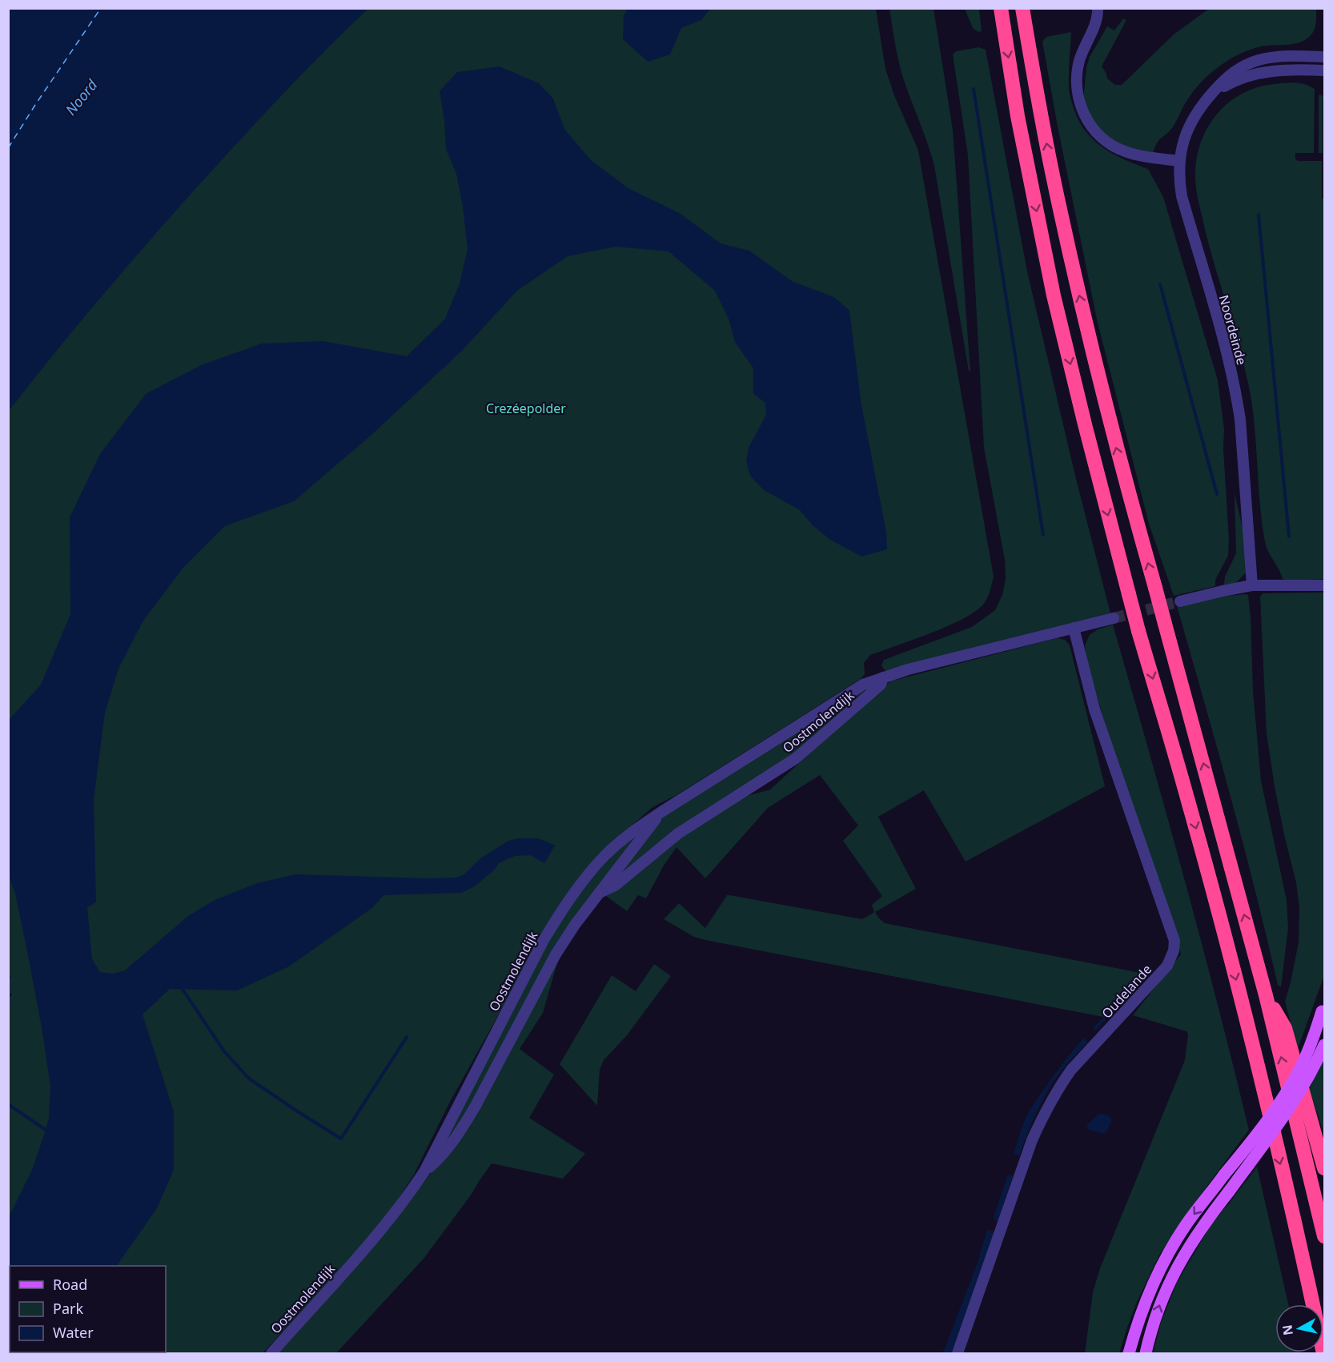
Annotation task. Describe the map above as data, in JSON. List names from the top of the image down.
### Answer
{
  "streets": {
    "street": ["Noordeinde", "Oostmolendijk", "Oudelande"]
  },
  "crossings": [
    ["Oostmolendijk", "Oudelande"]
  ],
  "water": ["Noord"],
  "parks": ["Crezéepolder"],
  "legend": ["Road", "Park", "Water"],
  "north": "left"
}
